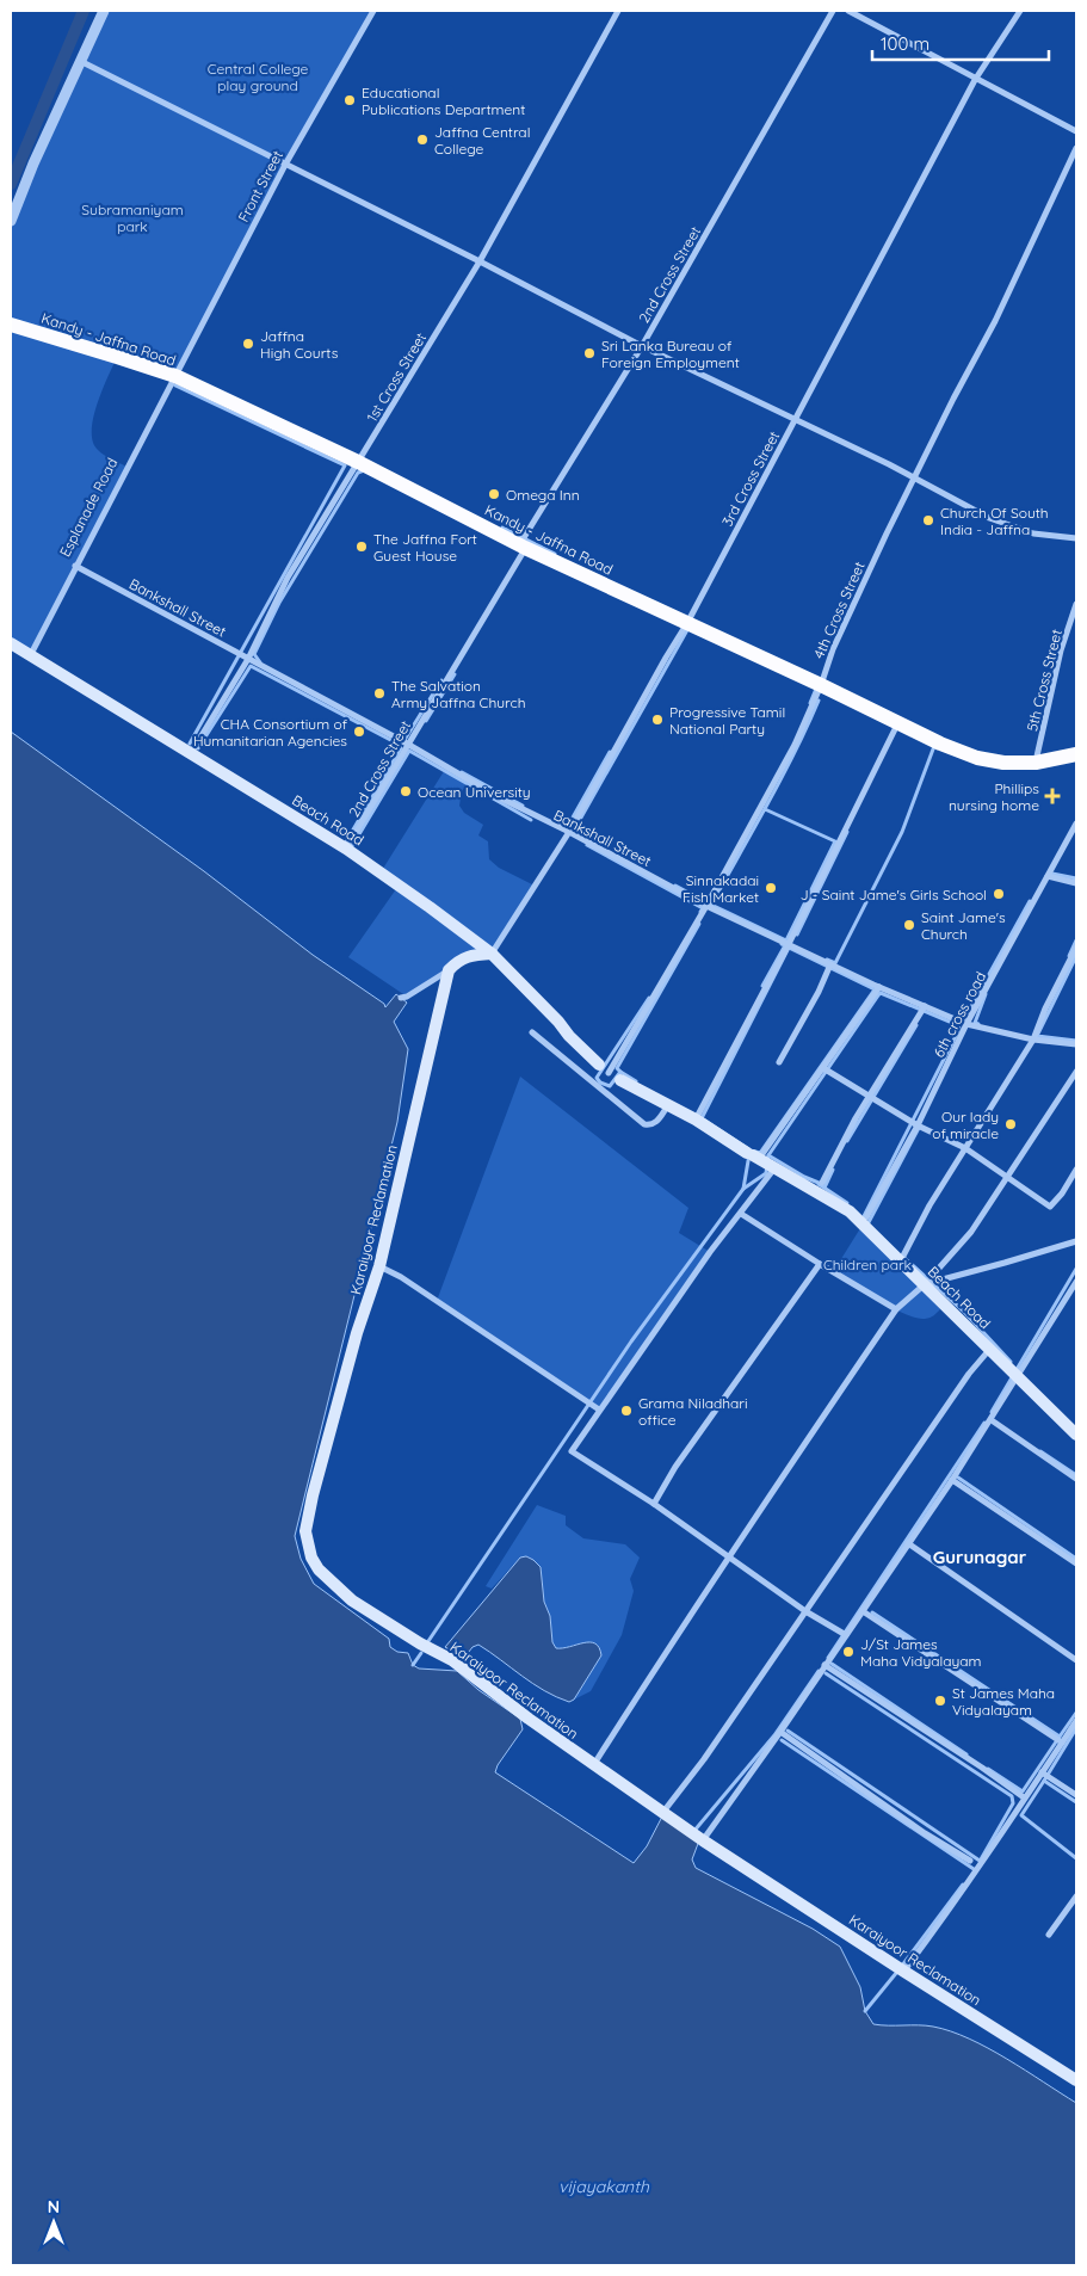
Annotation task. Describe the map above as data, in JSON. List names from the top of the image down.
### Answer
{
  "streets": {
    "highway": ["Kandy - Jaffna Road"],
    "main road": ["Beach Road", "Karaiyoor Reclamation"],
    "street": [
      "Front Street",
      "2nd Cross Street",
      "1st Cross Street",
      "3rd Cross Street",
      "Esplanade Road",
      "Bankshall Street",
      "4th Cross Street",
      "5th Cross Street",
      "6th cross road"
    ]
  },
  "crossings": [
    ["Front Street", "Kandy - Jaffna Road"],
    ["Front Street", "Esplanade Road"],
    ["2nd Cross Street", "Kandy - Jaffna Road"],
    ["2nd Cross Street", "Bankshall Street"],
    ["2nd Cross Street", "Beach Road"],
    ["Kandy - Jaffna Road", "1st Cross Street"],
    ["Kandy - Jaffna Road", "3rd Cross Street"],
    ["Kandy - Jaffna Road", "Esplanade Road"],
    ["Kandy - Jaffna Road", "4th Cross Street"],
    ["Kandy - Jaffna Road", "5th Cross Street"],
    ["1st Cross Street", "Bankshall Street"],
    ["1st Cross Street", "Beach Road"],
    ["3rd Cross Street", "Bankshall Street"],
    ["3rd Cross Street", "Beach Road"],
    ["Esplanade Road", "Bankshall Street"],
    ["Esplanade Road", "Beach Road"],
    ["Bankshall Street", "4th Cross Street"],
    ["Bankshall Street", "6th cross road"],
    ["4th Cross Street", "Beach Road"]
  ],
  "districts": ["Gurunagar"],
  "water": ["vijayakanth"],
  "parks": ["Central College play ground", "Subramaniyam park", "Children park"],
  "places": {
    "other": [
      "Educational Publications Department",
      "Jaffna Central College",
      "Jaffna High Courts",
      "Sri Lanka Bureau of Foreign Employment",
      "Omega Inn",
      "Church Of South India - Jaffna",
      "The Jaffna Fort Guest House",
      "The Salvation Army Jaffna Church",
      "Progressive Tamil National Party",
      "CHA Consortium of Humanitarian Agencies",
      "Ocean University",
      "Sinnakadai Fish Market",
      "J - Saint Jame's Girls School",
      "Saint Jame's Church",
      "Our lady of miracle",
      "Grama Niladhari office",
      "J/St James Maha Vidyalayam",
      "St James Maha Vidyalayam"
    ],
    "health": ["Phillips nursing home"]
  },
  "scale_bar": "100 m",
  "north": "top"
}
